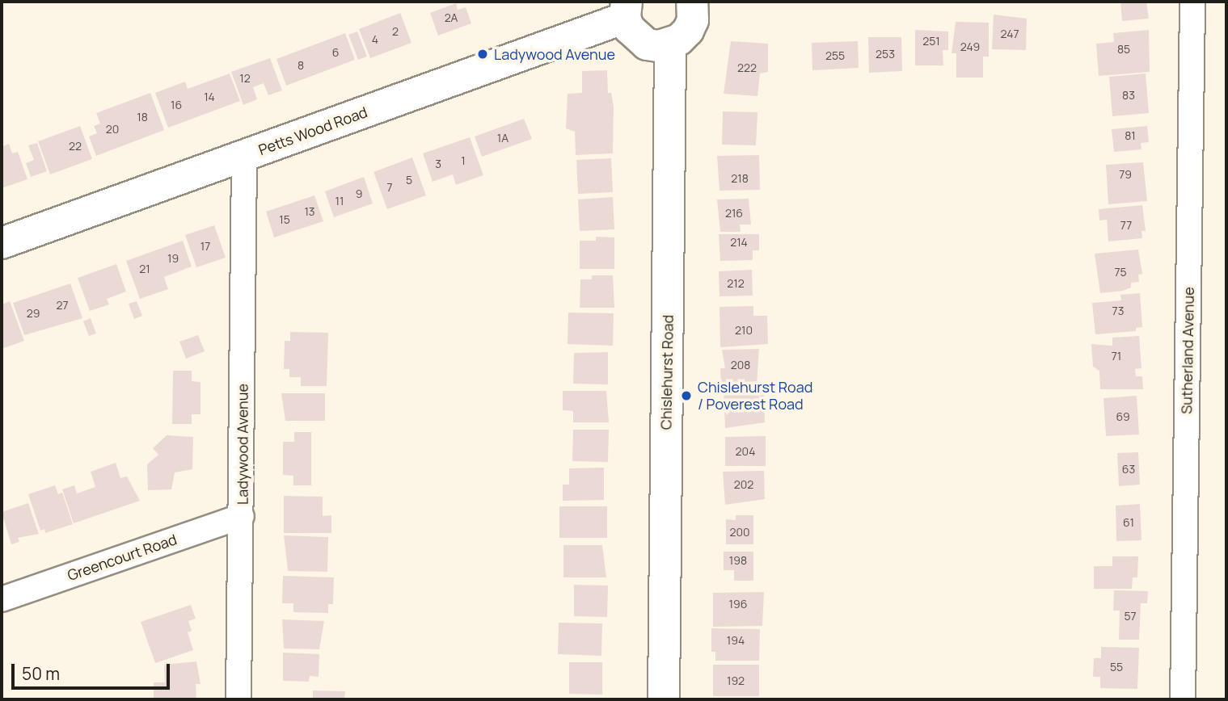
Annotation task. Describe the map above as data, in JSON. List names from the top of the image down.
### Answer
{
  "streets": {
    "main road": ["Petts Wood Road", "Chislehurst Road"],
    "street": ["Sutherland Avenue", "Ladywood Avenue", "Greencourt Road"]
  },
  "crossings": [
    ["Petts Wood Road", "Ladywood Avenue"],
    ["Ladywood Avenue", "Greencourt Road"]
  ],
  "places": ["Ladywood Avenue", "Chislehurst Road / Poverest Road"],
  "house_numbers": [
    "2A",
    "2",
    "247",
    "4",
    "251",
    "249",
    "85",
    "6",
    "253",
    "255",
    "8",
    "222",
    "12",
    "83",
    "14",
    "16",
    "18",
    "20",
    "81",
    "1A",
    "22",
    "1",
    "3",
    "79",
    "218",
    "5",
    "7",
    "9",
    "11",
    "13",
    "216",
    "15",
    "77",
    "214",
    "17",
    "19",
    "21",
    "75",
    "212",
    "27",
    "73",
    "29",
    "210",
    "71",
    "208",
    "69",
    "204",
    "63",
    "202",
    "61",
    "200",
    "198",
    "196",
    "57",
    "194",
    "55",
    "192"
  ],
  "scale_bar": "50 m"
}
